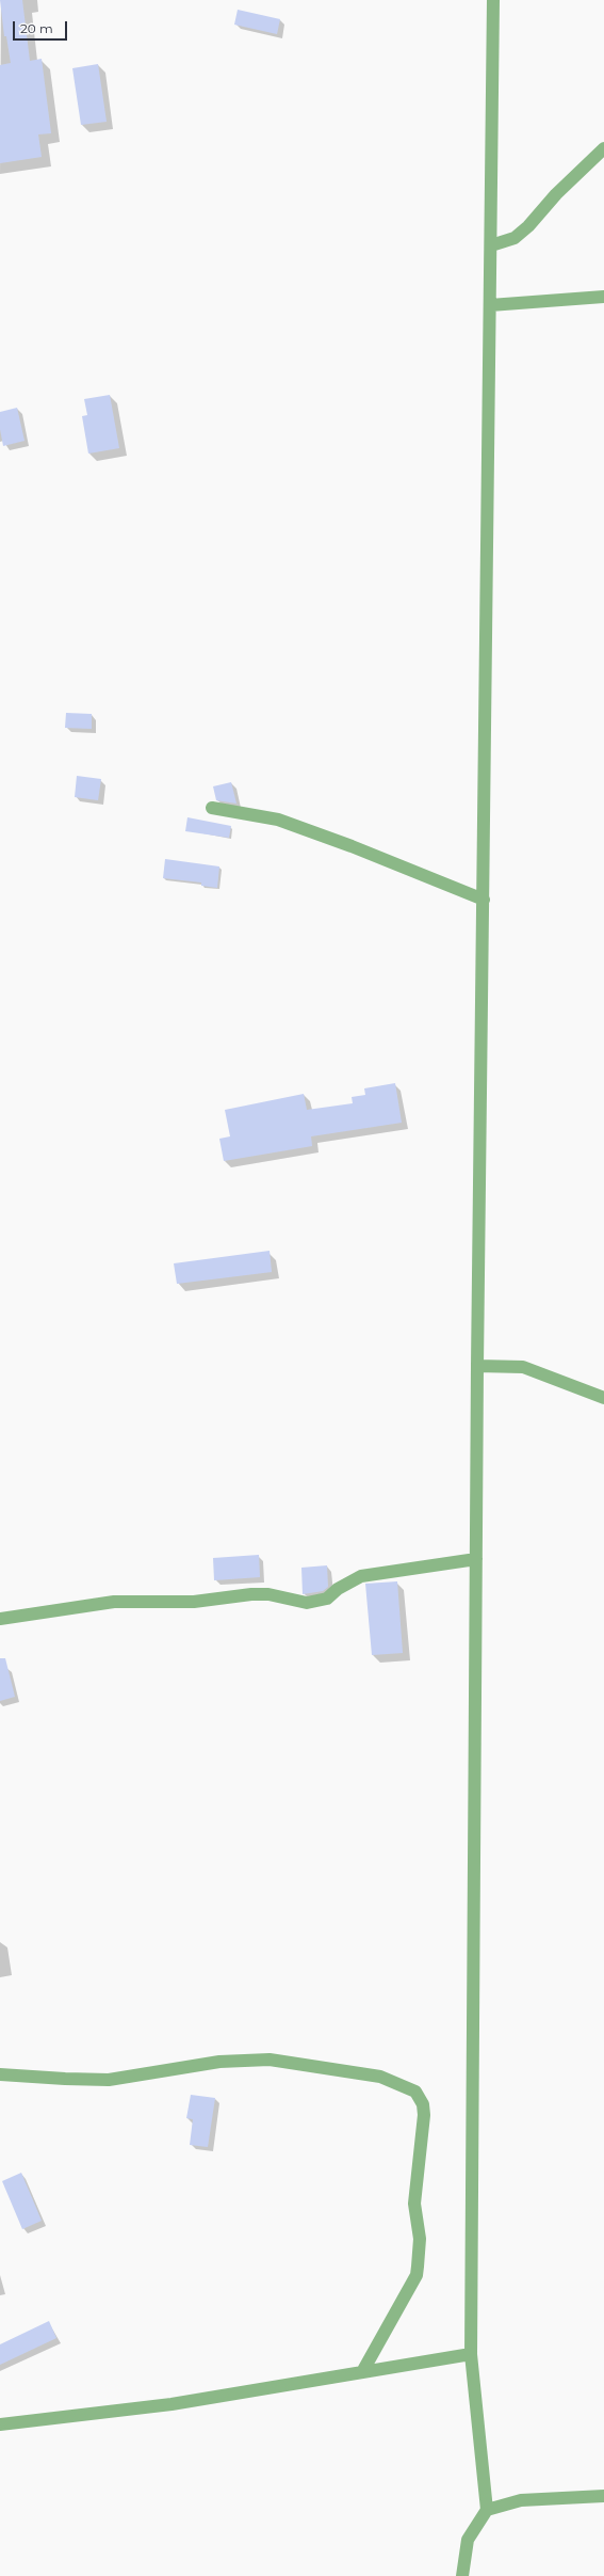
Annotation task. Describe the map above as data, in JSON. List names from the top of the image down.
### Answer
{
  "scale_bar": "20 m"
}
